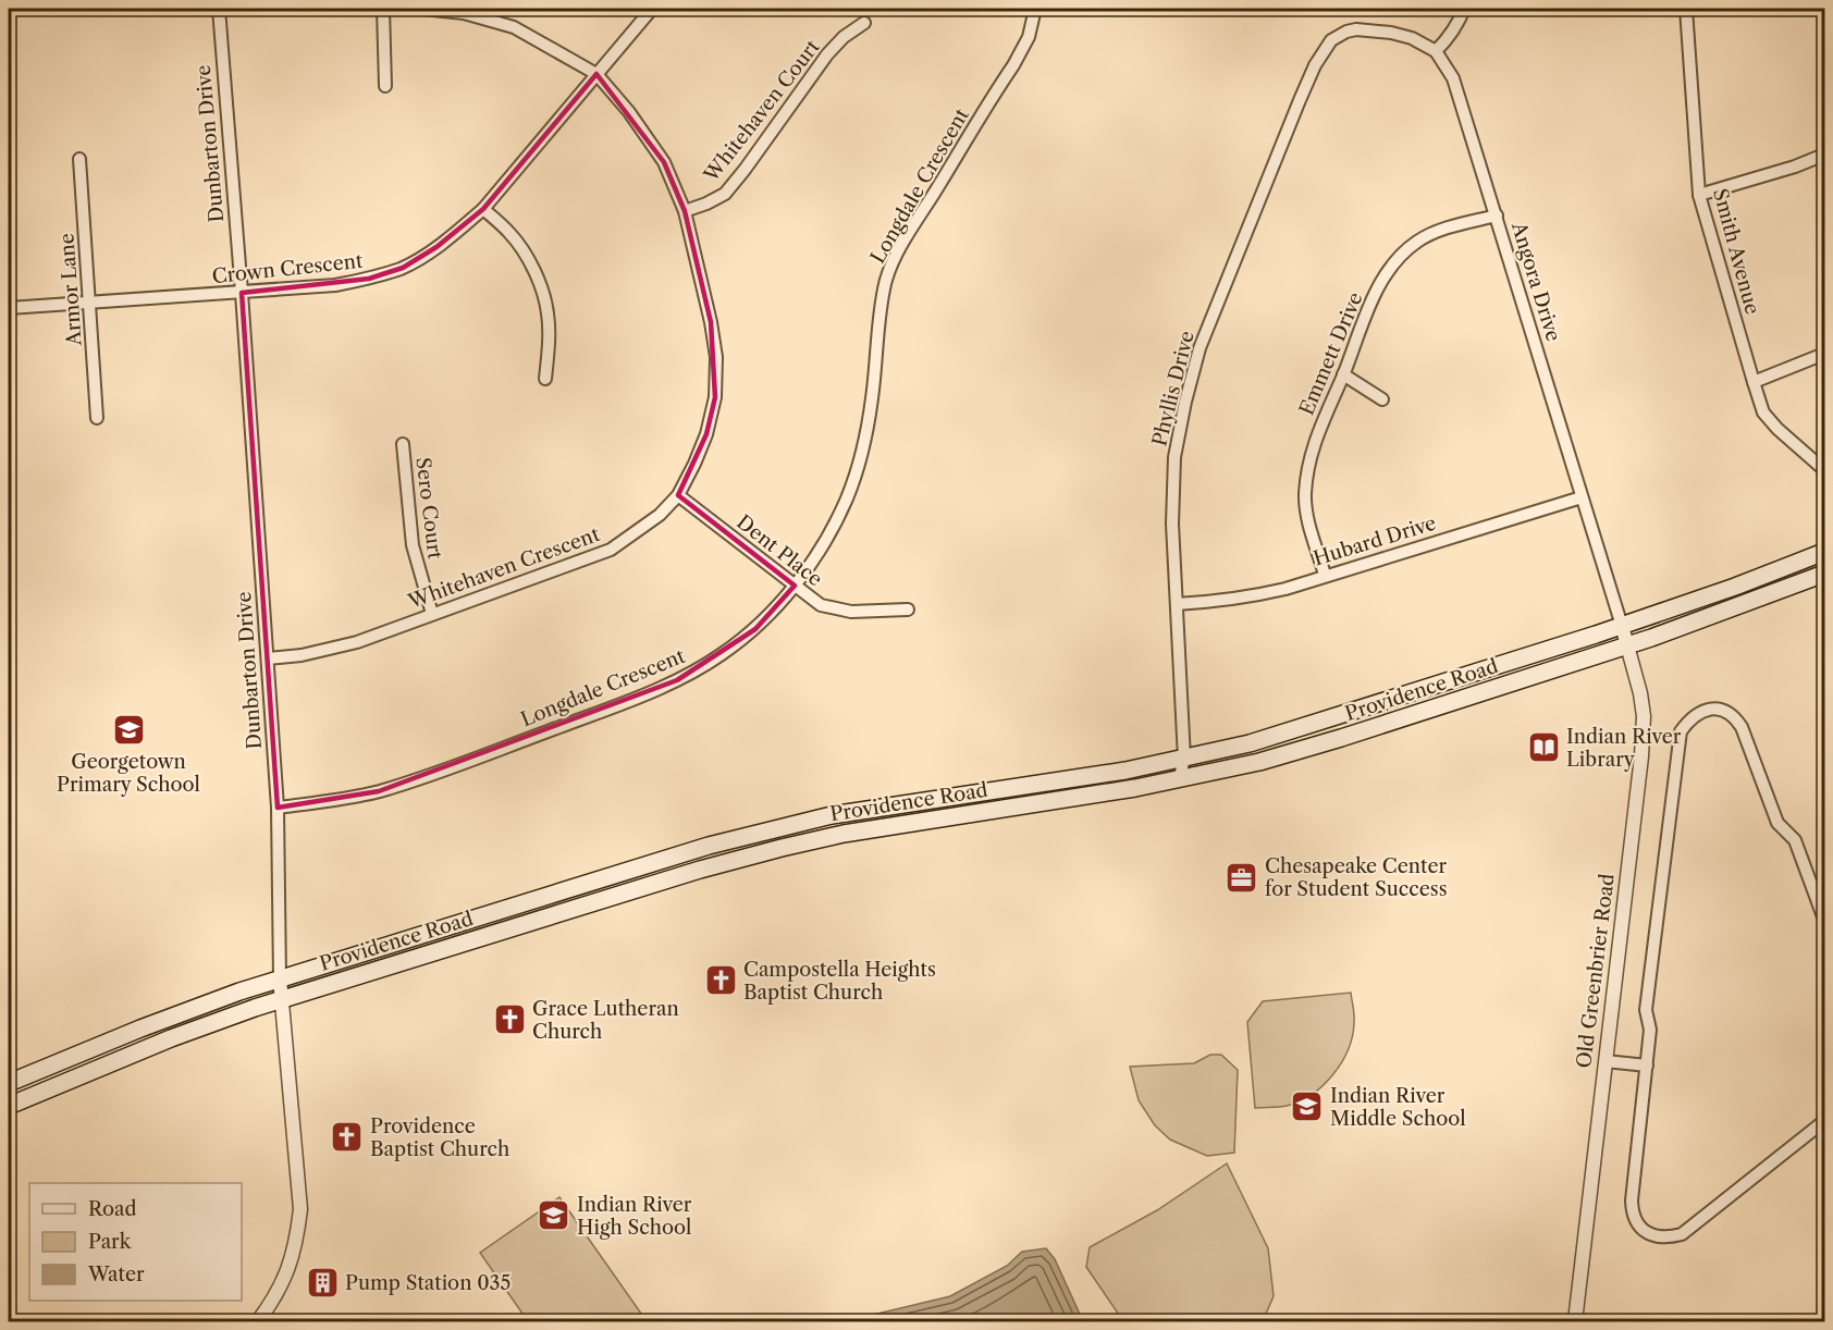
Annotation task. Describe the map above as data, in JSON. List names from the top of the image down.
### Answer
{
  "streets": {
    "main road": ["Providence Road"],
    "street": [
      "Whitehaven Court",
      "Dunbarton Drive",
      "Longdale Crescent",
      "Smith Avenue",
      "Crown Crescent",
      "Angora Drive",
      "Armor Lane",
      "Emmett Drive",
      "Phyllis Drive",
      "Sero Court",
      "Hubard Drive",
      "Dent Place",
      "Whitehaven Crescent",
      "Old Greenbrier Road"
    ]
  },
  "crossings": [
    ["Whitehaven Court", "Whitehaven Crescent"],
    ["Dunbarton Drive", "Longdale Crescent"],
    ["Dunbarton Drive", "Crown Crescent"],
    ["Dunbarton Drive", "Whitehaven Crescent"],
    ["Dunbarton Drive", "Providence Road"],
    ["Longdale Crescent", "Dent Place"],
    ["Crown Crescent", "Armor Lane"],
    ["Crown Crescent", "Whitehaven Crescent"],
    ["Angora Drive", "Emmett Drive"],
    ["Angora Drive", "Phyllis Drive"],
    ["Angora Drive", "Hubard Drive"],
    ["Angora Drive", "Providence Road"],
    ["Angora Drive", "Old Greenbrier Road"],
    ["Emmett Drive", "Hubard Drive"],
    ["Phyllis Drive", "Hubard Drive"],
    ["Phyllis Drive", "Providence Road"],
    ["Sero Court", "Whitehaven Crescent"],
    ["Dent Place", "Whitehaven Crescent"],
    ["Providence Road", "Old Greenbrier Road"]
  ],
  "places": {
    "school or university": ["Georgetown Primary School", "Indian River Middle School", "Indian River High School"],
    "library": ["Indian River Library"],
    "office": ["Chesapeake Center for Student Success"],
    "church": ["Campostella Heights Baptist Church", "Grace Lutheran Church", "Providence Baptist Church"],
    "building": ["Pump Station 035"]
  },
  "legend": ["Road", "Park", "Water"]
}
